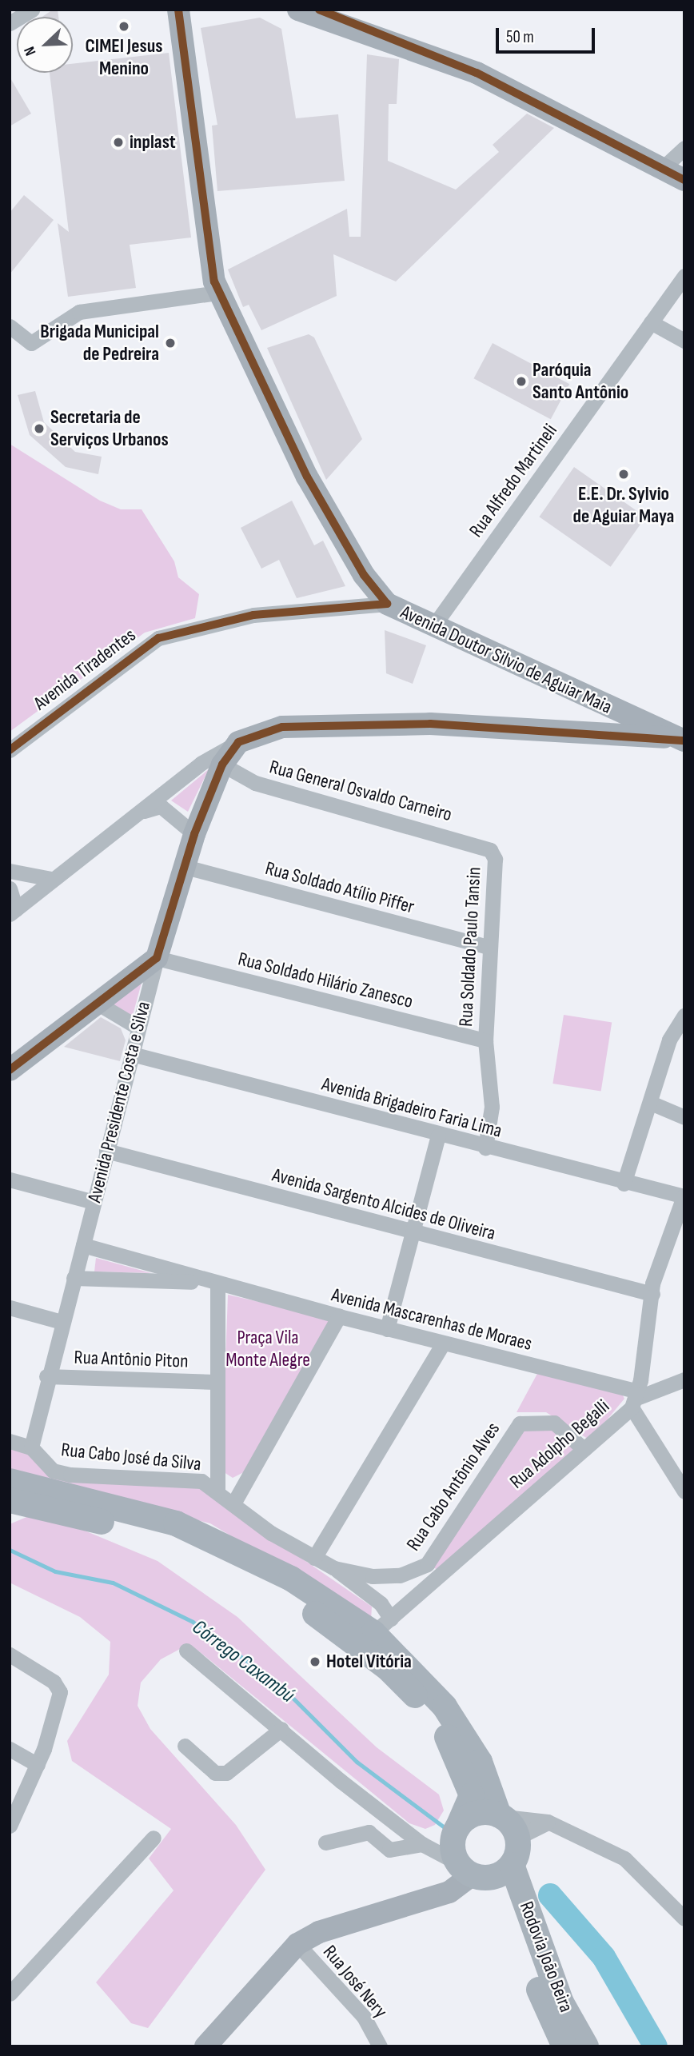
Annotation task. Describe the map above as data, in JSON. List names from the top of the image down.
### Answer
{
  "streets": {
    "main road": ["Avenida Doutor Silvio de Aguiar Maia", "Avenida Presidente Costa e Silva", "Rodovia João Beira"],
    "street": [
      "Rua Alfredo Martineli",
      "Avenida Tiradentes",
      "Rua General Osvaldo Carneiro",
      "Rua Soldado Atílio Piffer",
      "Rua Soldado Paulo Tansin",
      "Rua Soldado Hilário Zanesco",
      "Avenida Brigadeiro Faria Lima",
      "Avenida Sargento Alcides de Oliveira",
      "Avenida Mascarenhas de Moraes",
      "Rua Antônio Piton",
      "Rua Adolpho Begalli",
      "Rua Cabo José da Silva",
      "Rua Cabo Antônio Alves",
      "Rua José Nery"
    ]
  },
  "crossings": [
    ["Rua Alfredo Martineli", "Avenida Doutor Silvio de Aguiar Maia"],
    ["Avenida Doutor Silvio de Aguiar Maia", "Avenida Tiradentes"],
    ["Rua General Osvaldo Carneiro", "Rua Soldado Paulo Tansin"],
    ["Rua General Osvaldo Carneiro", "Avenida Presidente Costa e Silva"],
    ["Rua Soldado Atílio Piffer", "Rua Soldado Paulo Tansin"],
    ["Rua Soldado Atílio Piffer", "Avenida Presidente Costa e Silva"],
    ["Rua Soldado Paulo Tansin", "Rua Soldado Hilário Zanesco"],
    ["Rua Soldado Paulo Tansin", "Avenida Brigadeiro Faria Lima"],
    ["Rua Soldado Hilário Zanesco", "Avenida Presidente Costa e Silva"],
    ["Avenida Presidente Costa e Silva", "Avenida Brigadeiro Faria Lima"],
    ["Avenida Presidente Costa e Silva", "Avenida Sargento Alcides de Oliveira"],
    ["Avenida Presidente Costa e Silva", "Avenida Mascarenhas de Moraes"],
    ["Avenida Presidente Costa e Silva", "Rua Antônio Piton"],
    ["Avenida Presidente Costa e Silva", "Rua Cabo José da Silva"],
    ["Avenida Mascarenhas de Moraes", "Rua Adolpho Begalli"],
    ["Rua Adolpho Begalli", "Rua Cabo Antônio Alves"],
    ["Rua Cabo José da Silva", "Rua Cabo Antônio Alves"]
  ],
  "water": ["Córrego Caxambú"],
  "parks": ["Praça Vila Monte Alegre"],
  "places": [
    "CIMEI Jesus Menino",
    "inplast",
    "Brigada Municipal de Pedreira",
    "Paróquia Santo Antônio",
    "Secretaria de Serviços Urbanos",
    "E.E. Dr. Sylvio de Aguiar Maya",
    "Hotel Vitória"
  ],
  "scale_bar": "50 m",
  "north": "bottom left"
}
